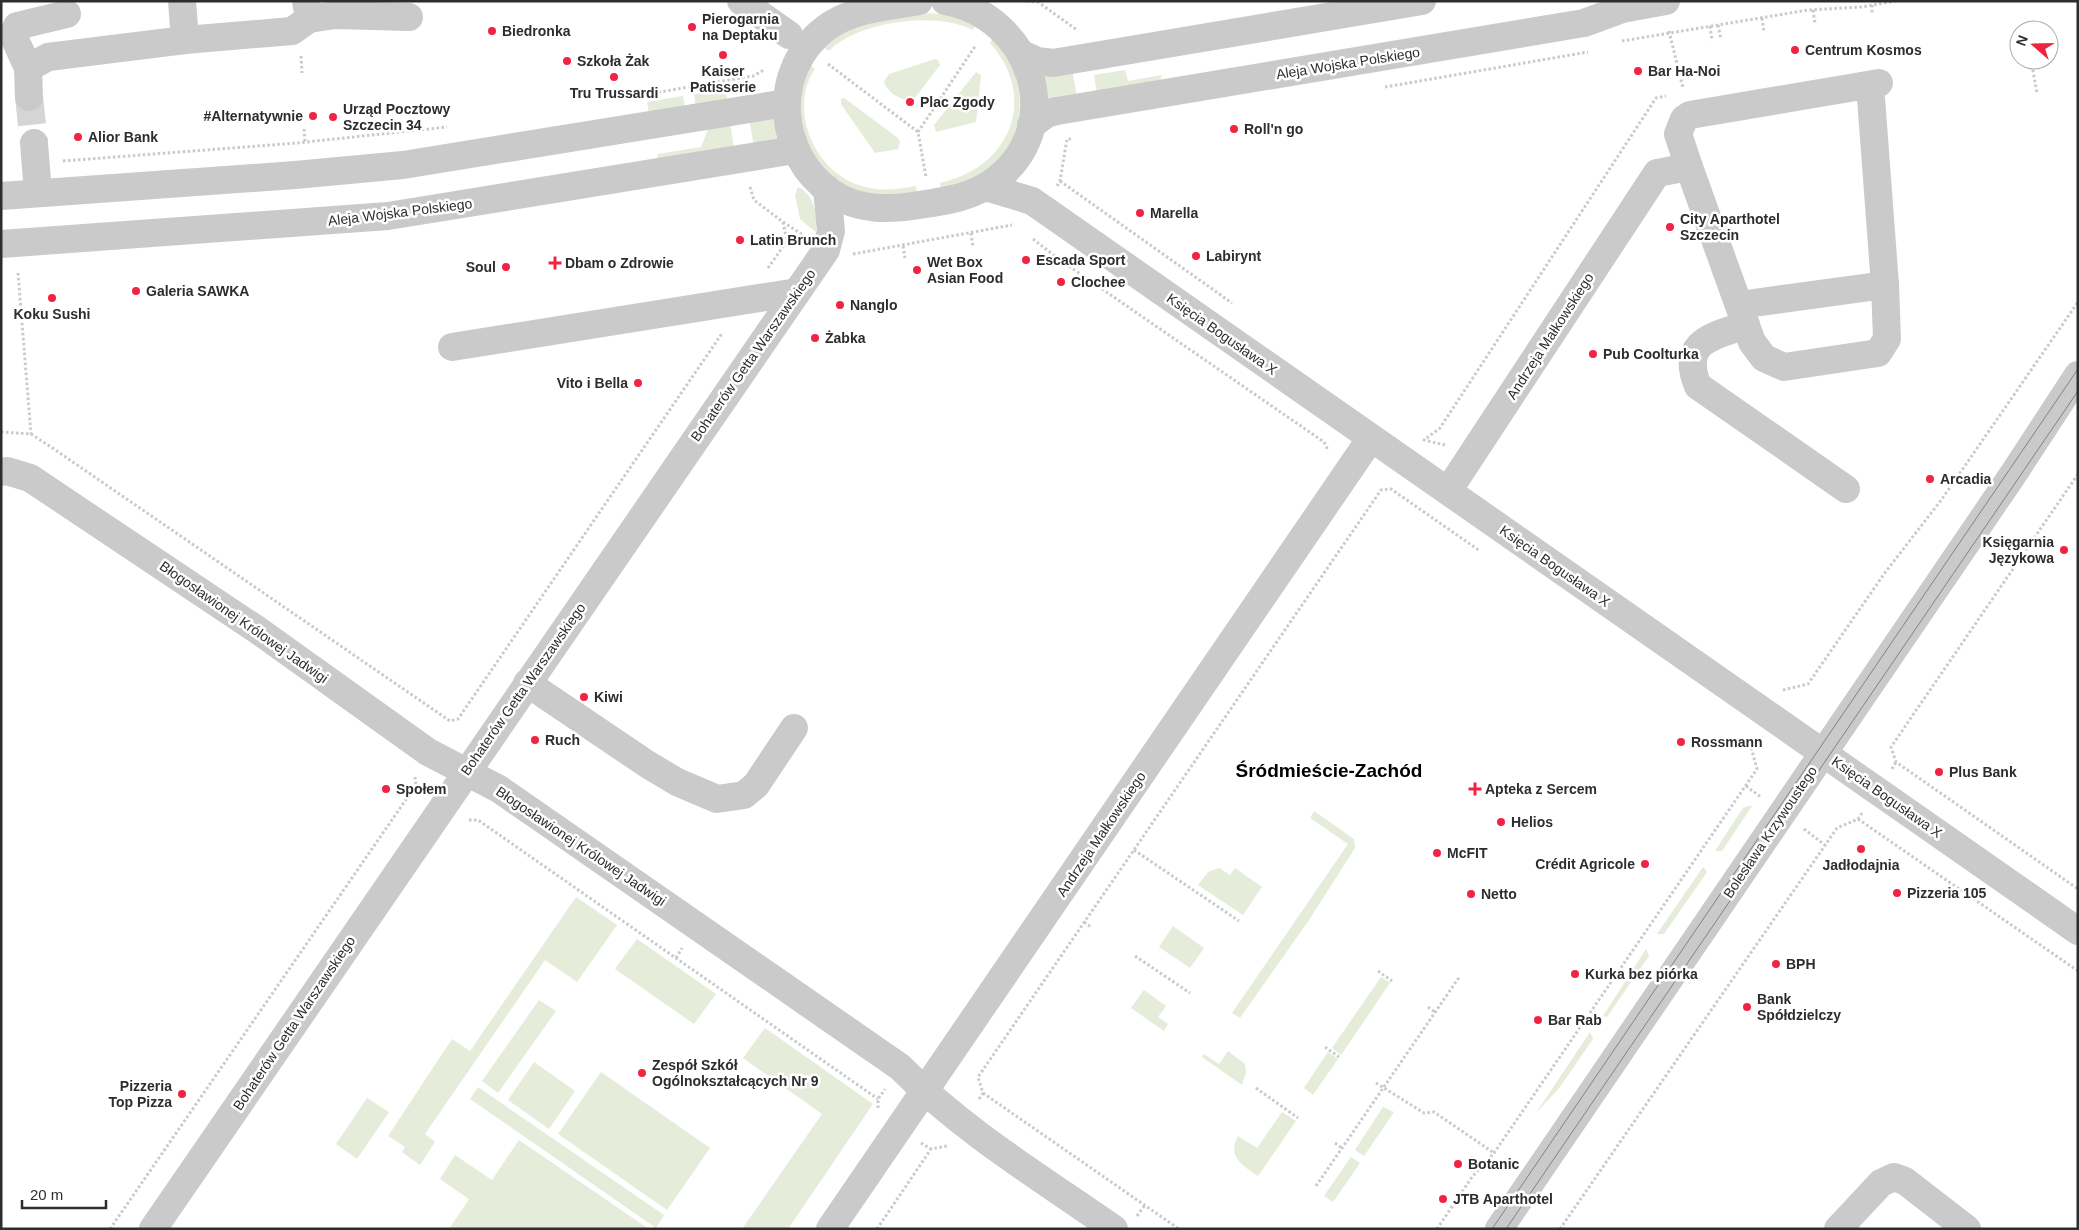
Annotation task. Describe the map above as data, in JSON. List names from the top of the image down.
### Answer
{
  "streets": {
    "street": [
      "Aleja Wojska Polskiego",
      "Księcia Bogusława X",
      "Andrzeja Małkowskiego",
      "Bohaterów Getta Warszawskiego",
      "Błogosławionej Królowej Jadwigi",
      "Bolesława Krzywoustego"
    ]
  },
  "crossings": [
    ["Księcia Bogusława X", "Andrzeja Małkowskiego"],
    ["Księcia Bogusława X", "Bolesława Krzywoustego"],
    ["Andrzeja Małkowskiego", "Błogosławionej Królowej Jadwigi"],
    ["Bohaterów Getta Warszawskiego", "Błogosławionej Królowej Jadwigi"]
  ],
  "districts": ["Śródmieście-Zachód"],
  "places": {
    "other": [
      "Pierogarnia na Deptaku",
      "Biedronka",
      "Centrum Kosmos",
      "Kaiser Patisserie",
      "Szkoła Żak",
      "Bar Ha-Noi",
      "Tru Trussardi",
      "Plac Zgody",
      "#Alternatywnie",
      "Urząd Pocztowy Szczecin 34",
      "Roll'n go",
      "Alior Bank",
      "Marella",
      "City Aparthotel Szczecin",
      "Latin Brunch",
      "Labirynt",
      "Escada Sport",
      "Soul",
      "Wet Box Asian Food",
      "Clochee",
      "Galeria SAWKA",
      "Koku Sushi",
      "Nanglo",
      "Żabka",
      "Pub Coolturka",
      "Vito i Bella",
      "Arcadia",
      "Księgarnia Językowa",
      "Kiwi",
      "Ruch",
      "Rossmann",
      "Plus Bank",
      "Społem",
      "Helios",
      "Jadłodajnia",
      "McFIT",
      "Crédit Agricole",
      "Pizzeria 105",
      "Netto",
      "BPH",
      "Kurka bez piórka",
      "Bank Spółdzielczy",
      "Bar Rab",
      "Zespół Szkół Ogólnokształcących Nr 9",
      "Pizzeria Top Pizza",
      "Botanic",
      "JTB Aparthotel"
    ],
    "health": ["Dbam o Zdrowie", "Apteka z Sercem"]
  },
  "scale_bar": "20 m",
  "north": "left"
}
